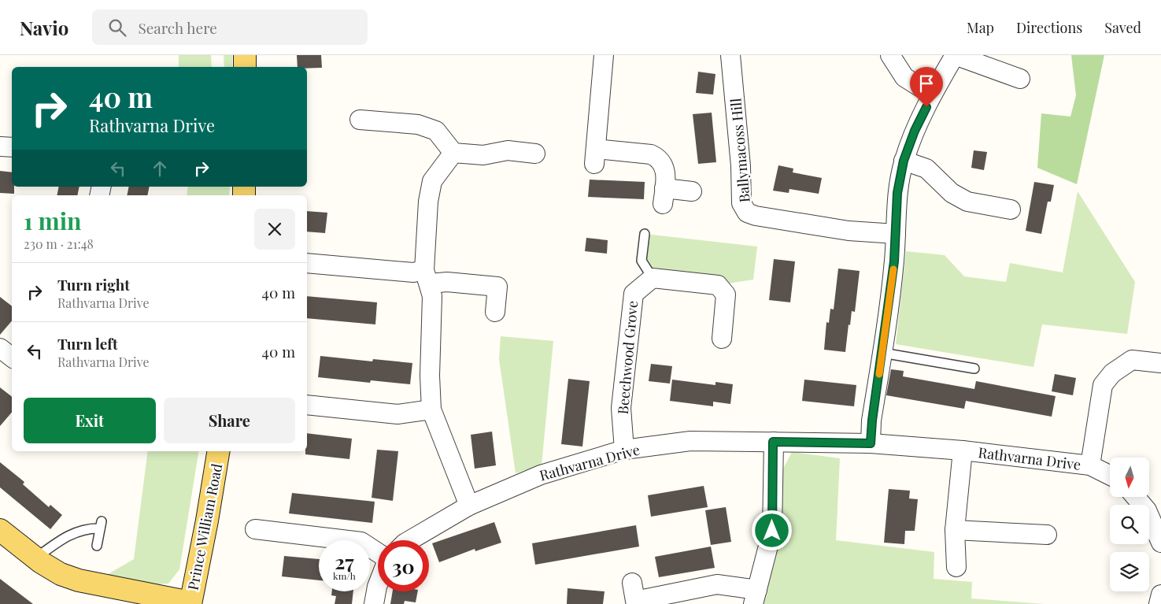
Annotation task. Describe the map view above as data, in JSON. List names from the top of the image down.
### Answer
{
  "streets": {
    "main road": ["Prince William Road"],
    "street": ["Ballymacoss Hill", "Beechwood Grove", "Rathvarna Drive"]
  },
  "crossings": [
    ["Beechwood Grove", "Rathvarna Drive"]
  ],
  "north": "bottom",
  "page": {
    "header": "Navio",
    "search": "Search here",
    "nav": ["Map", "Directions", "Saved"],
    "turn": ["40 m", "Rathvarna Drive"],
    "heading": ["1 min", "230 m · 21:48"],
    "list": [
      {
        "name": "Turn right",
        "note": "Rathvarna Drive",
        "value": "40 m"
      },
      {
        "name": "Turn left",
        "note": "Rathvarna Drive",
        "value": "40 m"
      }
    ],
    "buttons": ["Exit", "Share"],
    "speed": "27 km/h",
    "limit": "30"
  }
}
